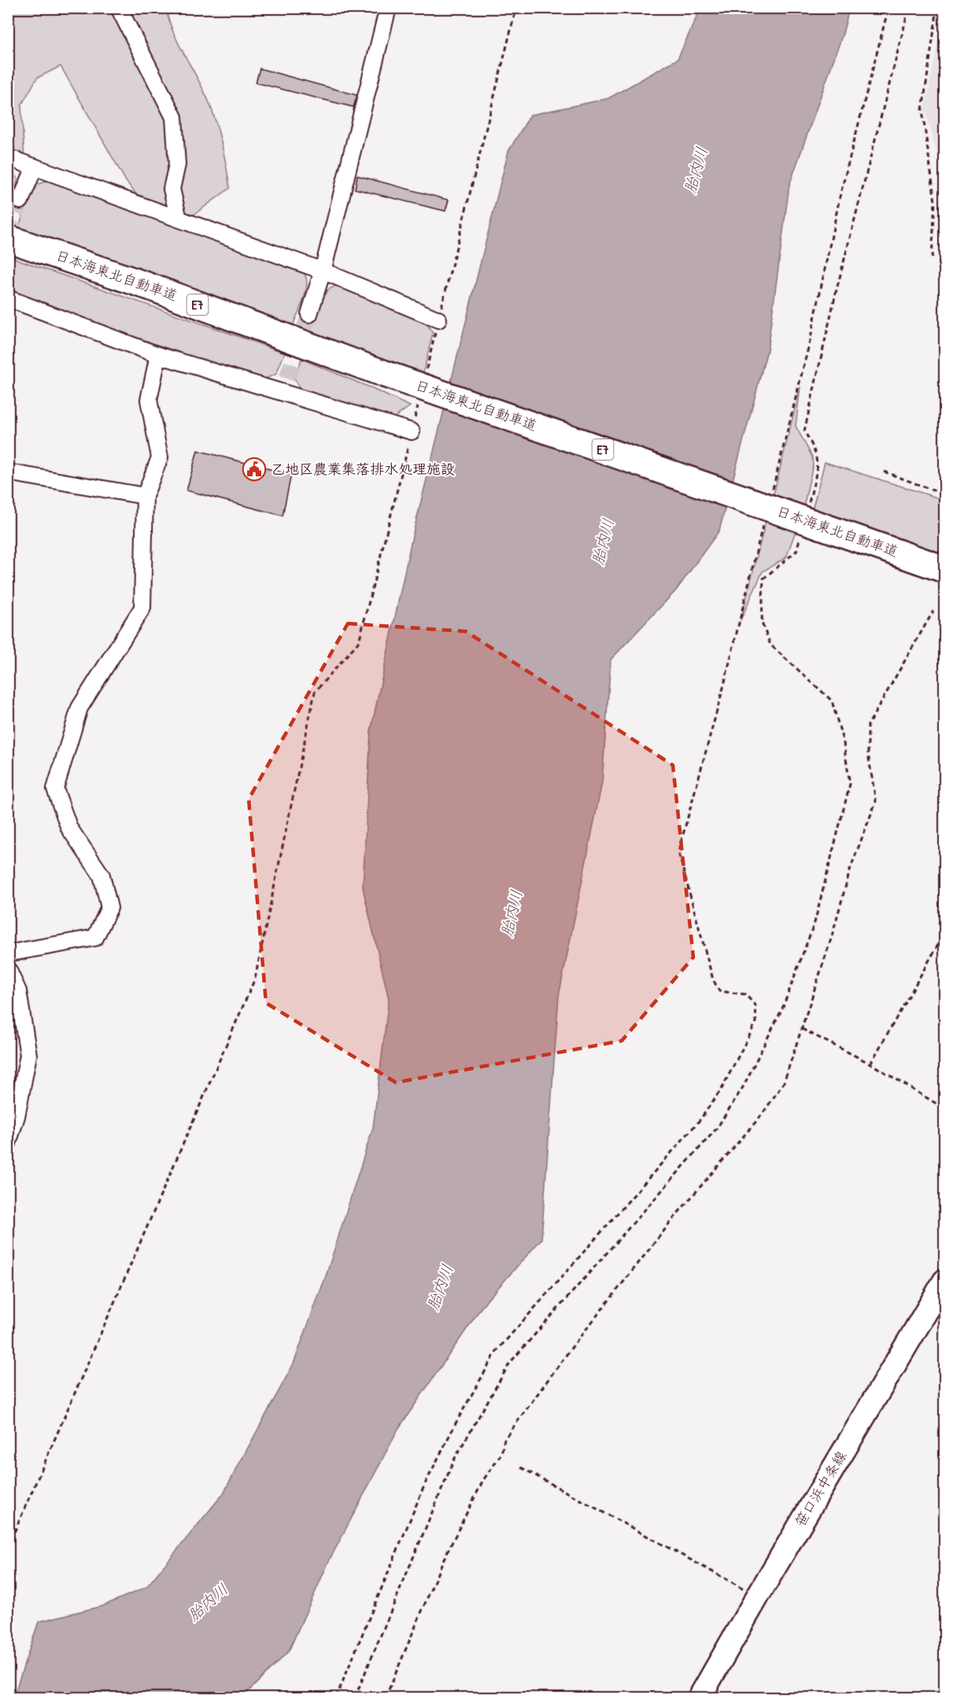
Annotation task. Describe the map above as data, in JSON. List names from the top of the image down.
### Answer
{
  "streets": {
    "highway": ["日本海東北自動車道", "E7"],
    "main road": ["笹口浜中条線"]
  },
  "water": ["胎内川"],
  "places": {
    "public building": ["乙地区農業集落排水処理施設"]
  }
}
